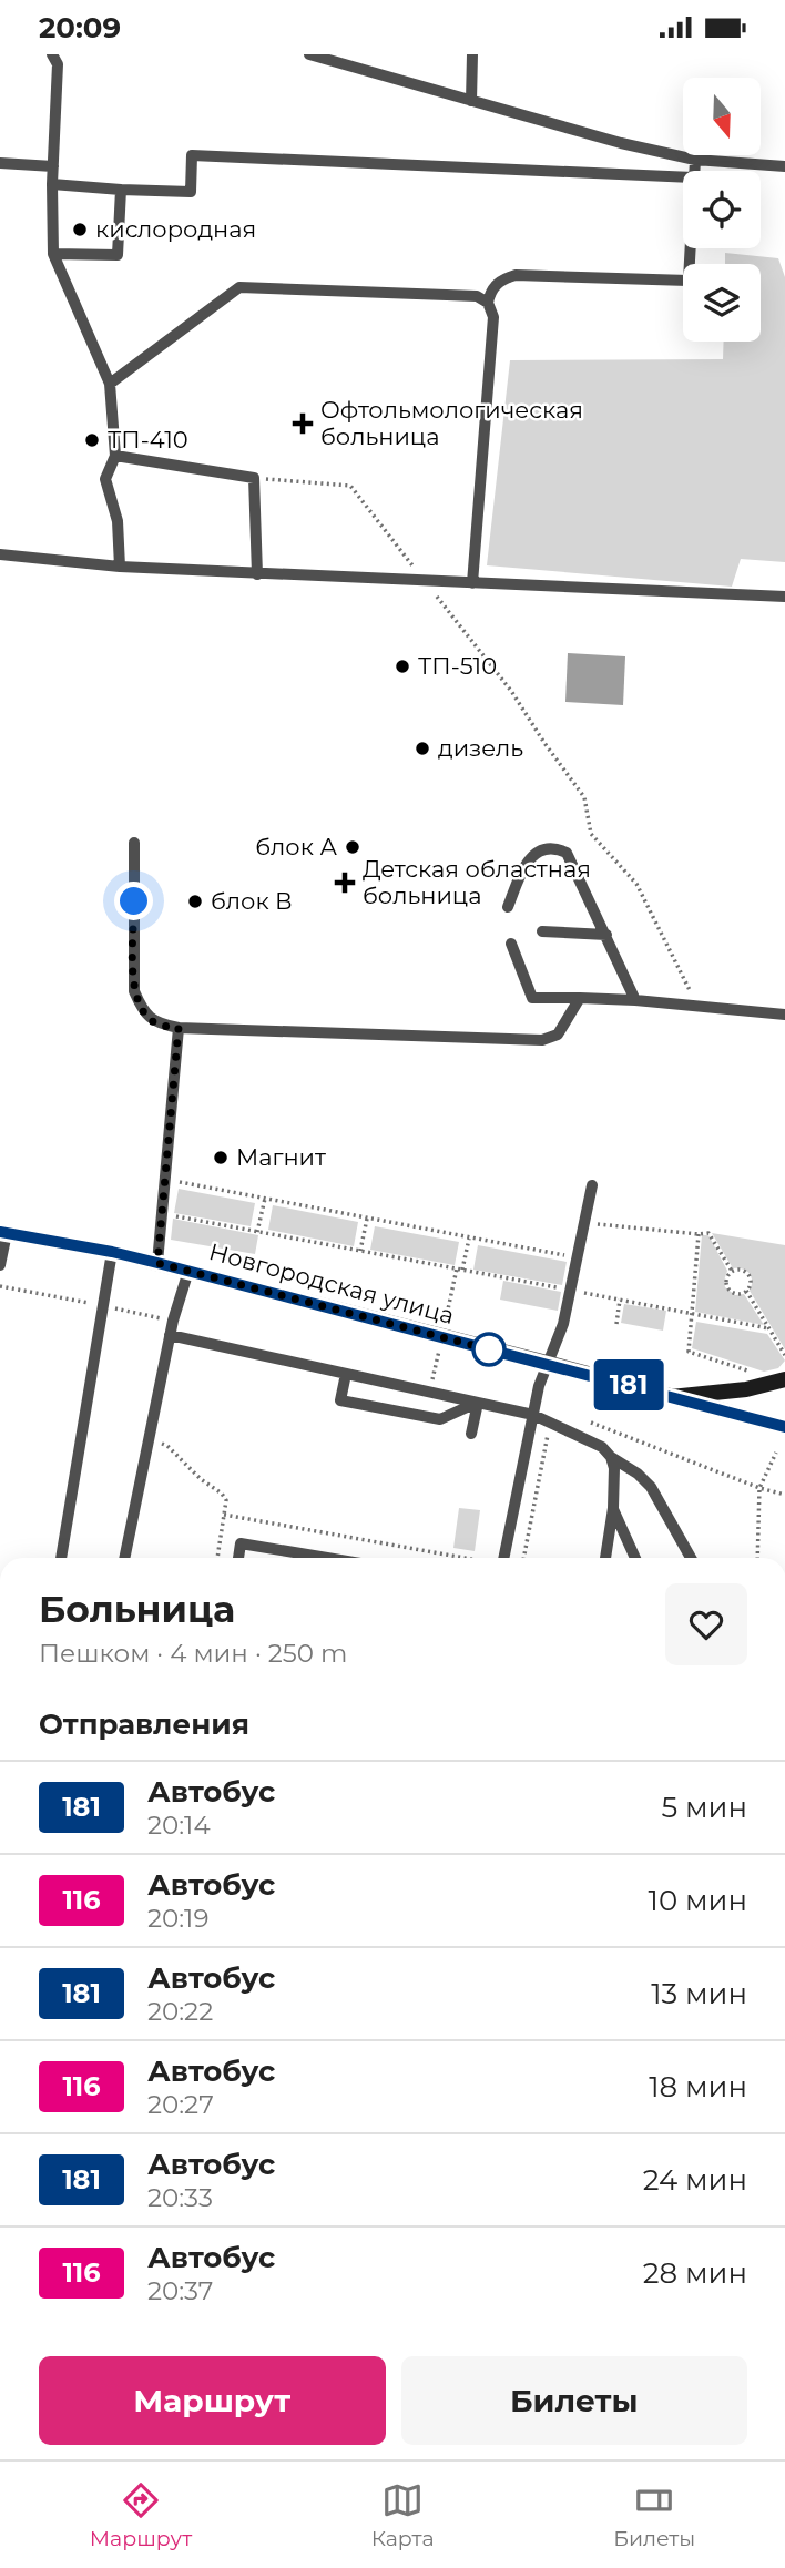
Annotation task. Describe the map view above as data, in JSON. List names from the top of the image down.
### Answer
{
  "streets": {
    "street": ["Новгородская улица"]
  },
  "places": {
    "other": [
      "кислородная",
      "ТП-410",
      "ТП-510",
      "дизель",
      "блок А",
      "блок В",
      "Магнит"
    ],
    "health": ["Офтольмологическая больница", "Детская областная больница"]
  },
  "lines": ["bus line 181"],
  "north": "bottom",
  "page": {
    "status": "20:09",
    "on_map": "181",
    "heading": [
      ["Больница", "Пешком · 4 мин · 250 m"],
      "Отправления"
    ],
    "list": [
      {
        "mark": "181",
        "name": "Автобус",
        "note": "20:14",
        "value": "5 мин"
      },
      {
        "mark": "116",
        "name": "Автобус",
        "note": "20:19",
        "value": "10 мин"
      },
      {
        "mark": "181",
        "name": "Автобус",
        "note": "20:22",
        "value": "13 мин"
      },
      {
        "mark": "116",
        "name": "Автобус",
        "note": "20:27",
        "value": "18 мин"
      },
      {
        "mark": "181",
        "name": "Автобус",
        "note": "20:33",
        "value": "24 мин"
      },
      {
        "mark": "116",
        "name": "Автобус",
        "note": "20:37",
        "value": "28 мин"
      }
    ],
    "buttons": ["Маршрут", "Билеты"],
    "tabs": ["Маршрут", "Карта", "Билеты"]
  }
}
